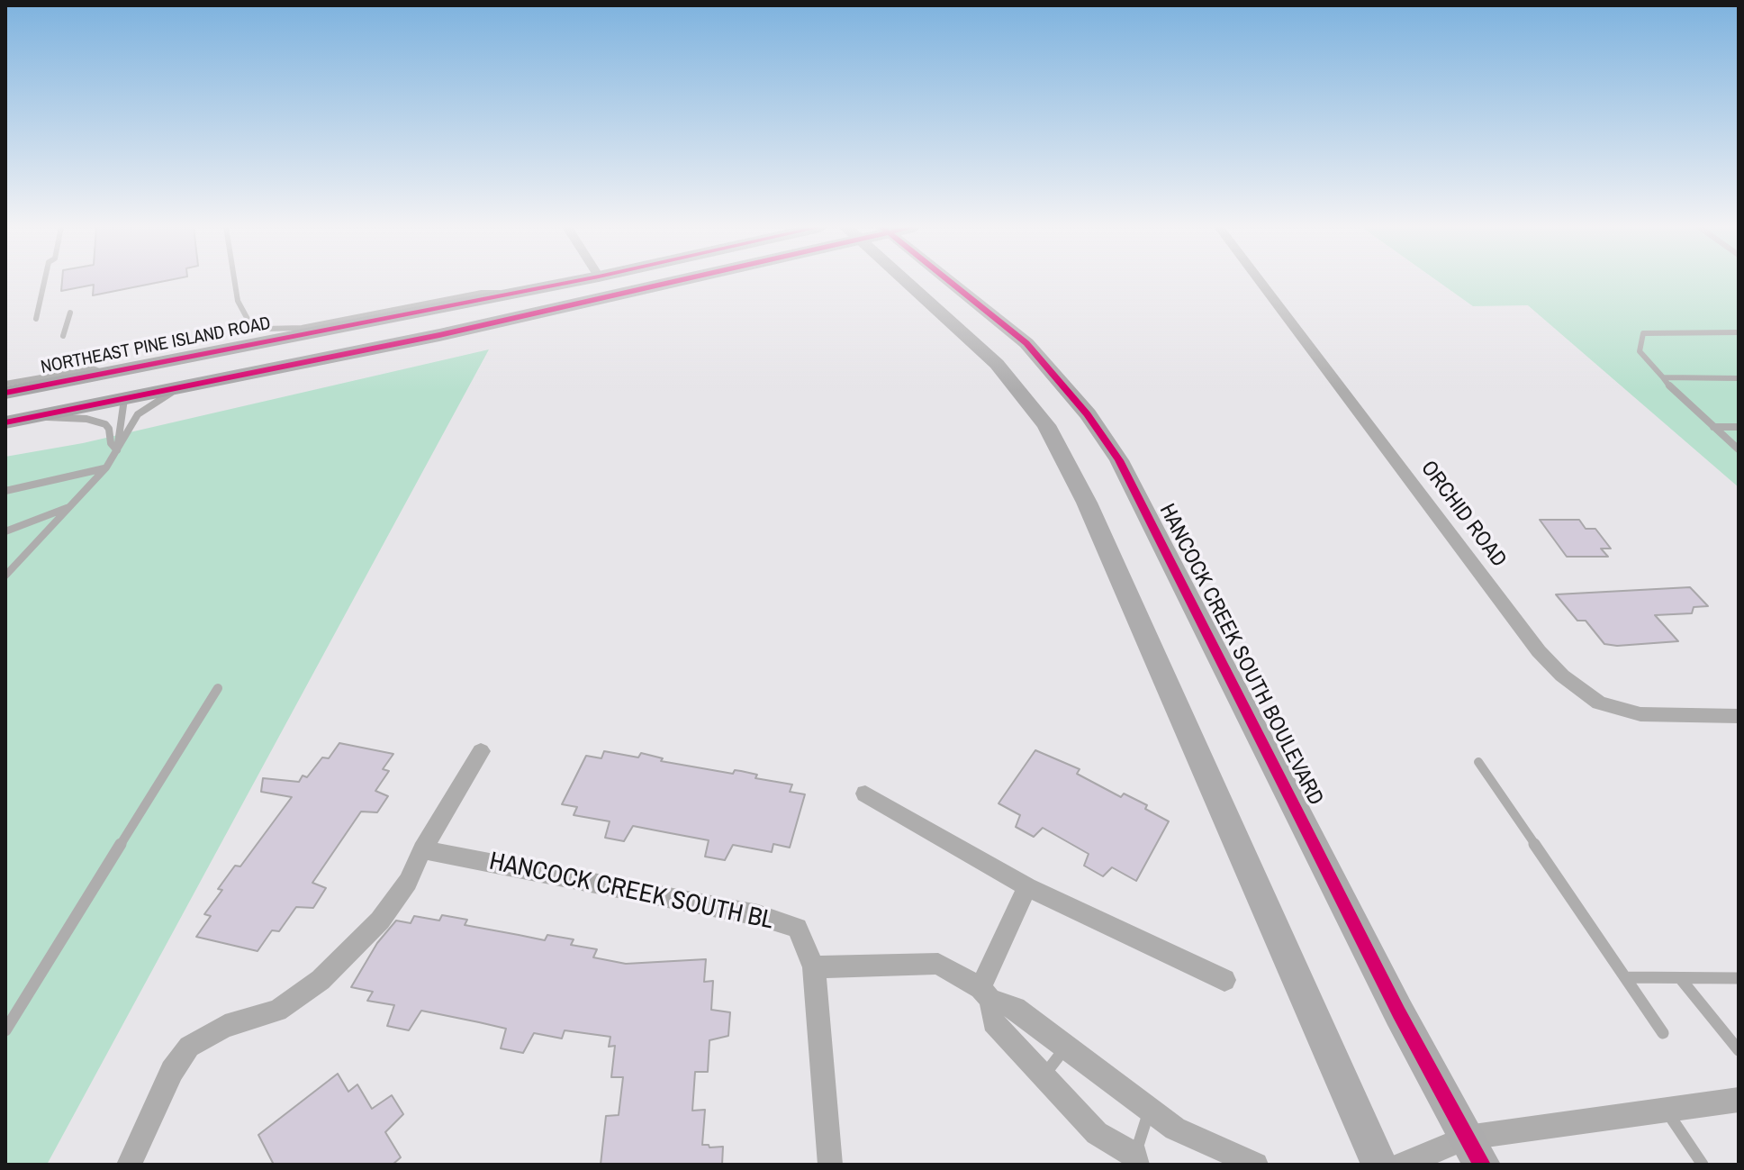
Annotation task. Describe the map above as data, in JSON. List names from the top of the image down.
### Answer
{
  "streets": {
    "main road": ["NORTHEAST PINE ISLAND ROAD"],
    "street": ["ORCHID ROAD", "HANCOCK CREEK SOUTH BOULEVARD", "HANCOCK CREEK SOUTH BL"]
  }
}
